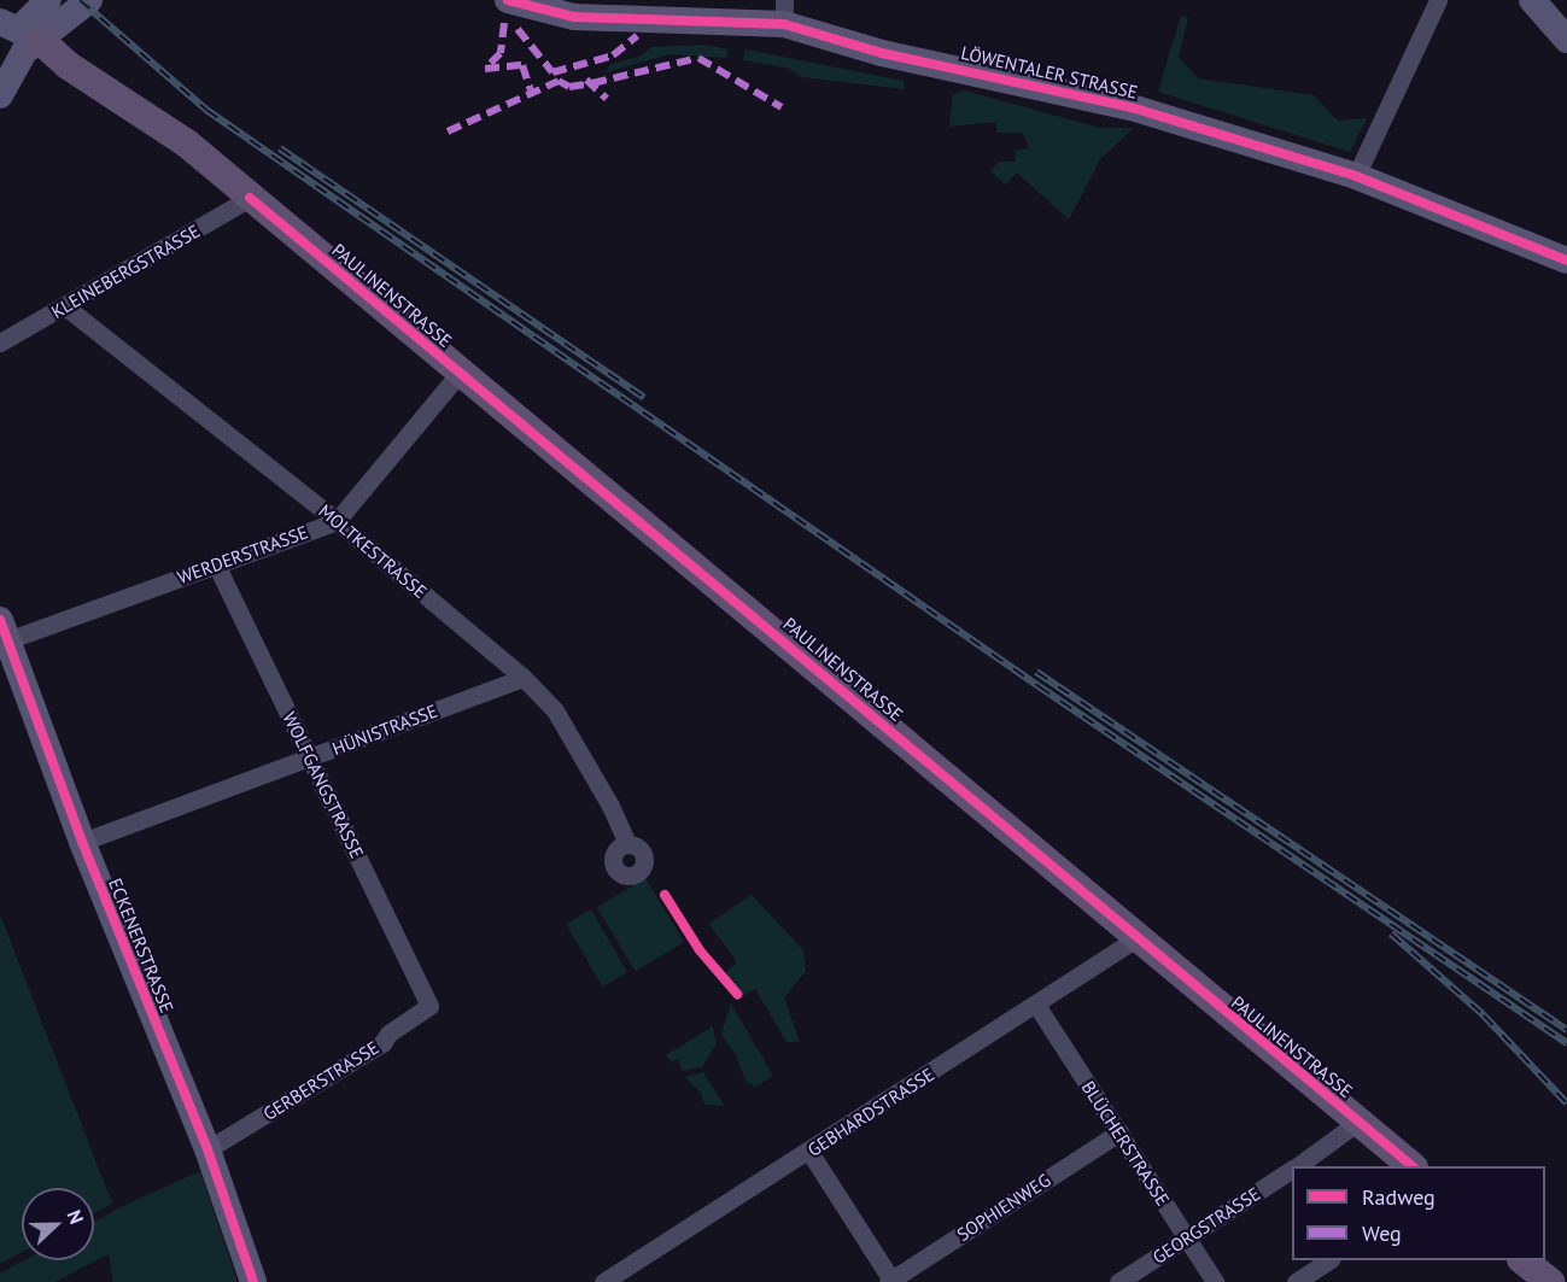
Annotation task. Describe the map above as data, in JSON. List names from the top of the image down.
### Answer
{
  "streets": {
    "main road": ["PAULINENSTRASSE"],
    "street": [
      "LÖWENTALER STRASSE",
      "KLEINEBERGSTRASSE",
      "MOLTKESTRASSE",
      "WERDERSTRASSE",
      "HÜNISTRASSE",
      "WOLFGANGSTRASSE",
      "ECKENERSTRASSE",
      "GERBERSTRASSE",
      "GEBHARDSTRASSE",
      "BLÜCHERSTRASSE",
      "SOPHIENWEG",
      "GEORGSTRASSE"
    ]
  },
  "crossings": [
    ["KLEINEBERGSTRASSE", "PAULINENSTRASSE"],
    ["KLEINEBERGSTRASSE", "MOLTKESTRASSE"],
    ["PAULINENSTRASSE", "GEBHARDSTRASSE"],
    ["PAULINENSTRASSE", "GEORGSTRASSE"],
    ["MOLTKESTRASSE", "WERDERSTRASSE"],
    ["MOLTKESTRASSE", "HÜNISTRASSE"],
    ["WERDERSTRASSE", "WOLFGANGSTRASSE"],
    ["WERDERSTRASSE", "ECKENERSTRASSE"],
    ["HÜNISTRASSE", "WOLFGANGSTRASSE"],
    ["HÜNISTRASSE", "ECKENERSTRASSE"],
    ["WOLFGANGSTRASSE", "GERBERSTRASSE"],
    ["ECKENERSTRASSE", "GERBERSTRASSE"],
    ["GEBHARDSTRASSE", "BLÜCHERSTRASSE"],
    ["BLÜCHERSTRASSE", "SOPHIENWEG"],
    ["BLÜCHERSTRASSE", "GEORGSTRASSE"]
  ],
  "legend": ["Radweg", "Weg"],
  "north": "right"
}
